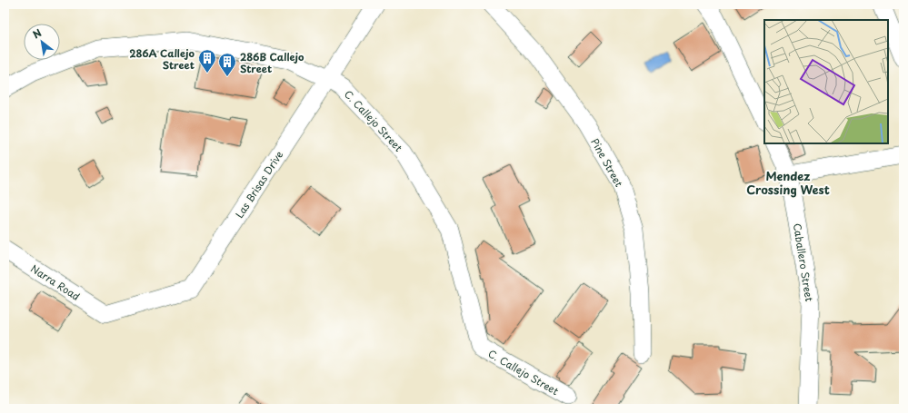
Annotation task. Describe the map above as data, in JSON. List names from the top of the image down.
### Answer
{
  "streets": {
    "street": [
      "C. Callejo Street",
      "Pine Street",
      "Las Brisas Drive",
      "Caballero Street",
      "Narra Road"
    ]
  },
  "crossings": [
    ["C. Callejo Street", "Las Brisas Drive"],
    ["Las Brisas Drive", "Narra Road"]
  ],
  "districts": ["Mendez Crossing West"],
  "places": {
    "building": ["286A Callejo Street", "286B Callejo Street"]
  },
  "north": "top left"
}
